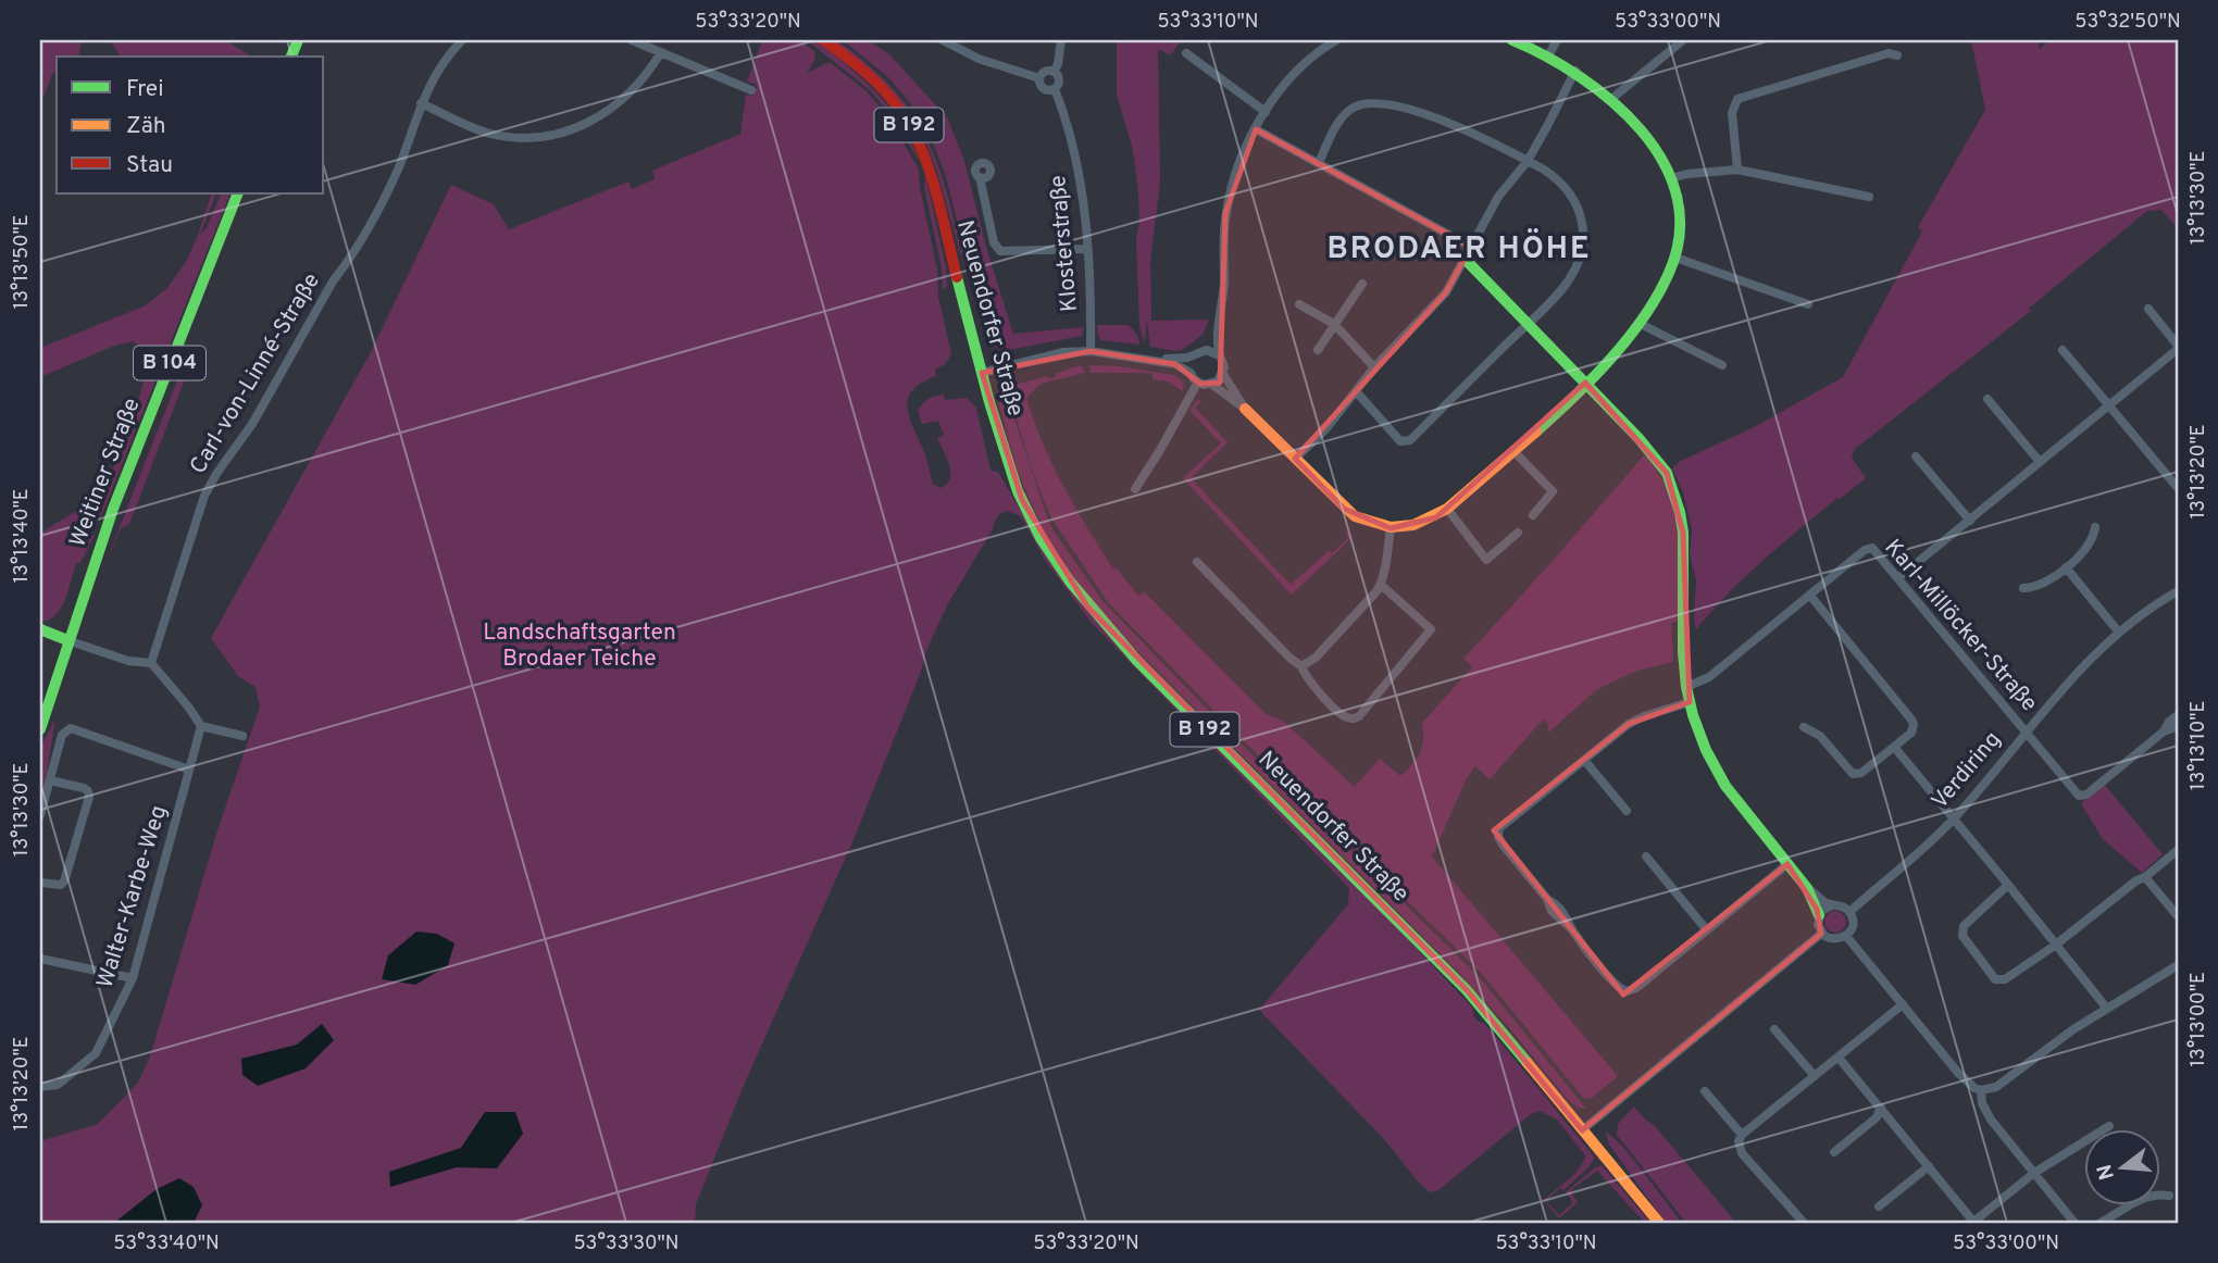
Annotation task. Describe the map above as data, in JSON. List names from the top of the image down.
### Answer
{
  "streets": {
    "main road": [
      "B 192",
      "Neuendorfer Straße",
      "B 104",
      "Weitiner Straße"
    ],
    "street": [
      "Klosterstraße",
      "Carl-von-Linné-Straße",
      "Karl-Millöcker-Straße",
      "Verdiring",
      "Walter-Karbe-Weg"
    ]
  },
  "crossings": [
    ["Karl-Millöcker-Straße", "Verdiring"]
  ],
  "districts": ["BRODAER HÖHE"],
  "parks": ["Landschaftsgarten Brodaer Teiche"],
  "legend": ["Frei", "Zäh", "Stau"],
  "north": "left",
  "coordinates": [
    "53°33'20\"N",
    "53°33'10\"N",
    "53°33'00\"N",
    "53°32'50\"N",
    "13°13'30\"E",
    "13°13'50\"E",
    "13°13'20\"E",
    "13°13'40\"E",
    "13°13'10\"E",
    "13°13'00\"E",
    "53°33'40\"N",
    "53°33'30\"N"
  ]
}
